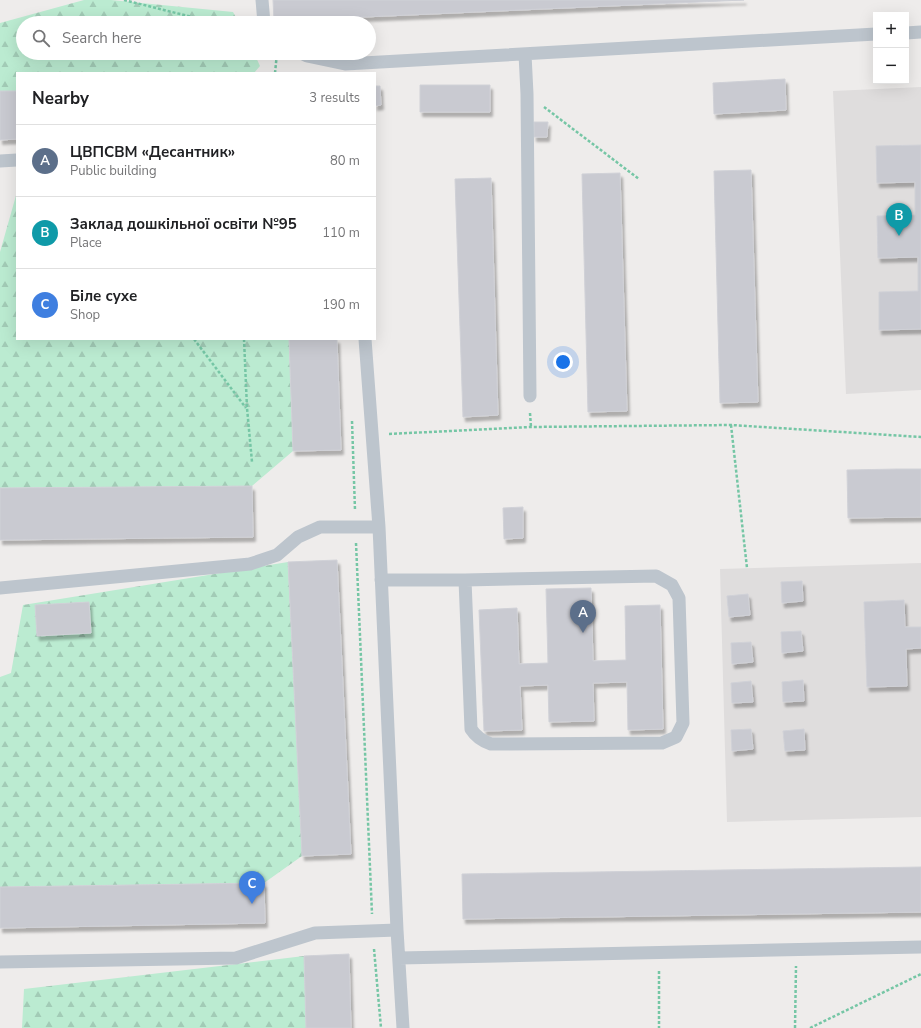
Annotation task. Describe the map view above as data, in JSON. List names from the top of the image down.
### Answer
{
  "page": {
    "map_buttons": ["+", "−"],
    "search": "Search here",
    "heading": ["Nearby", "3 results"],
    "list": [
      {
        "mark": "A",
        "name": "ЦВПСВМ «Десантник»",
        "note": "Public building",
        "value": "80 m"
      },
      {
        "mark": "B",
        "name": "Заклад дошкільної освіти №95",
        "note": "Place",
        "value": "110 m"
      },
      {
        "mark": "C",
        "name": "Біле сухе",
        "note": "Shop",
        "value": "190 m"
      }
    ],
    "pins": ["B", "A", "C"]
  }
}
